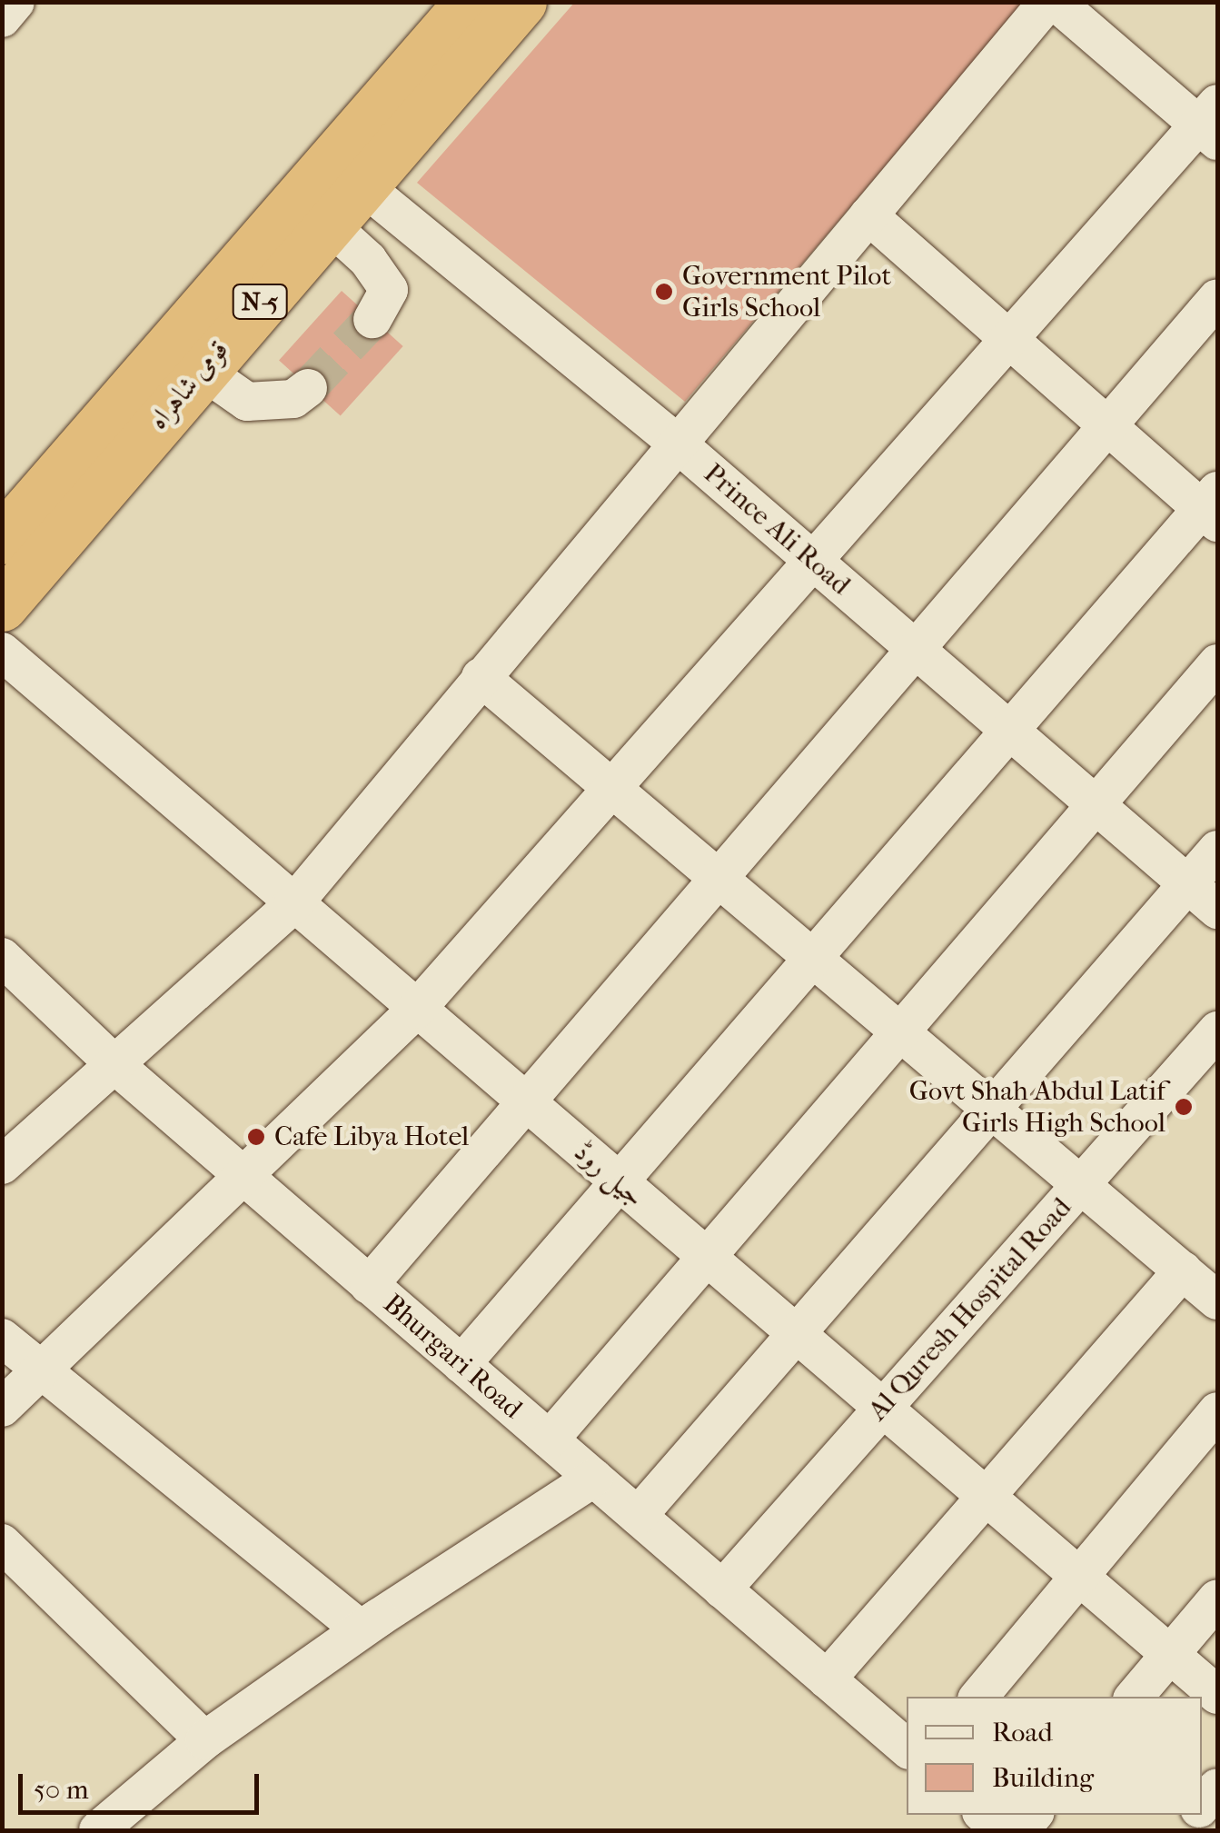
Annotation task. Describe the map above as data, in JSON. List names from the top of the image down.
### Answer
{
  "streets": {
    "highway": ["N-5", "قومی شاہراہ"],
    "street": [
      "Prince Ali Road",
      "جیل روڈ",
      "Al Quresh Hospital Road",
      "Bhurgari Road"
    ]
  },
  "crossings": [
    ["قومی شاہراہ", "Prince Ali Road"],
    ["جیل روڈ", "Al Quresh Hospital Road"],
    ["Al Quresh Hospital Road", "Bhurgari Road"]
  ],
  "places": ["Government Pilot Girls School", "Govt Shah Abdul Latif Girls High School", "Cafe Libya Hotel"],
  "legend": ["Road", "Building"],
  "scale_bar": "50 m"
}
